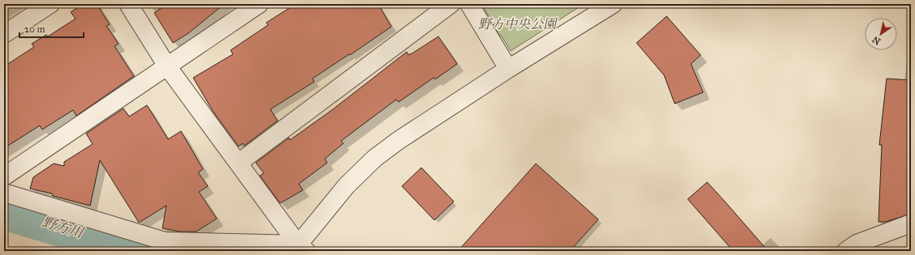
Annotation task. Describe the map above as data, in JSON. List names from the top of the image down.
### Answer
{
  "water": ["野方川"],
  "parks": ["野方中央公園"],
  "scale_bar": "20 m",
  "north": "bottom left"
}
